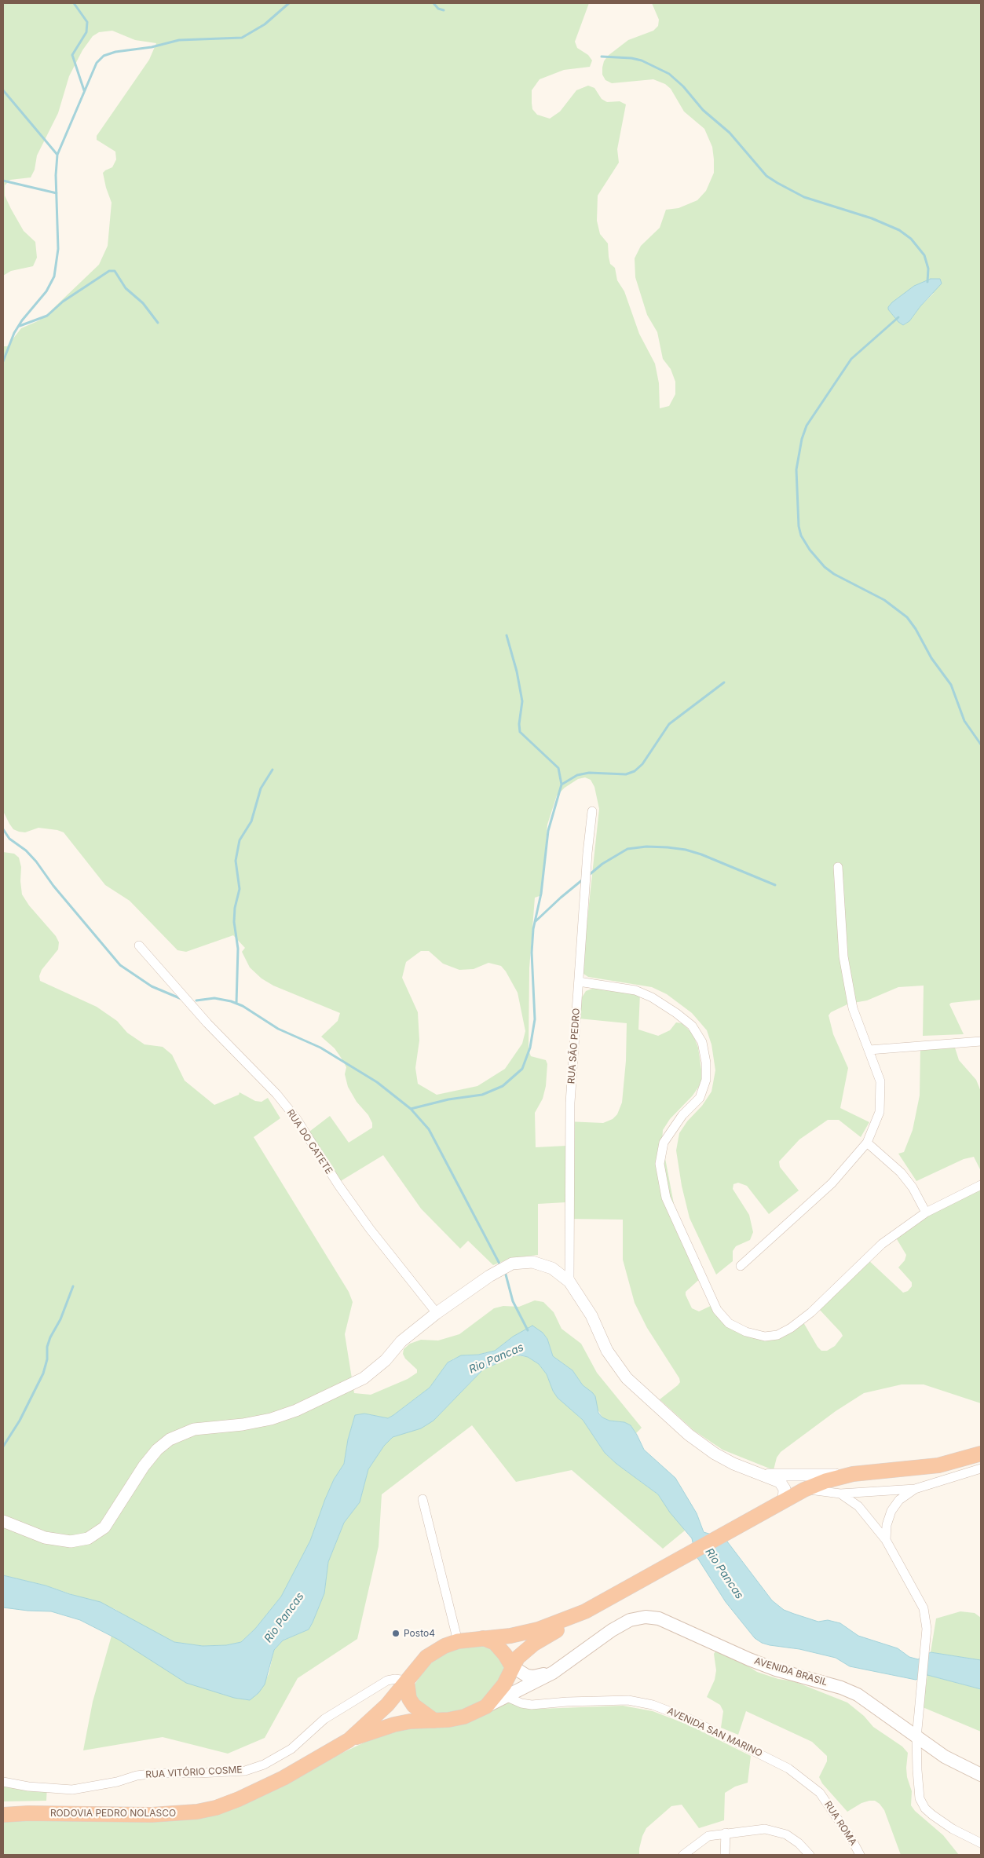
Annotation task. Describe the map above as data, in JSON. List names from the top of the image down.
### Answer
{
  "streets": {
    "highway": ["RODOVIA PEDRO NOLASCO"],
    "main road": ["AVENIDA BRASIL"],
    "street": [
      "RUA SÃO PEDRO",
      "RUA DO CATETE",
      "AVENIDA SAN MARINO",
      "RUA VITÓRIO COSME",
      "RUA ROMA"
    ]
  },
  "crossings": [
    ["AVENIDA BRASIL", "AVENIDA SAN MARINO"],
    ["AVENIDA BRASIL", "RUA VITÓRIO COSME"],
    ["AVENIDA BRASIL", "RODOVIA PEDRO NOLASCO"],
    ["AVENIDA SAN MARINO", "RUA ROMA"],
    ["RUA VITÓRIO COSME", "RODOVIA PEDRO NOLASCO"]
  ],
  "water": ["Rio Pancas"],
  "places": ["Posto4"]
}
